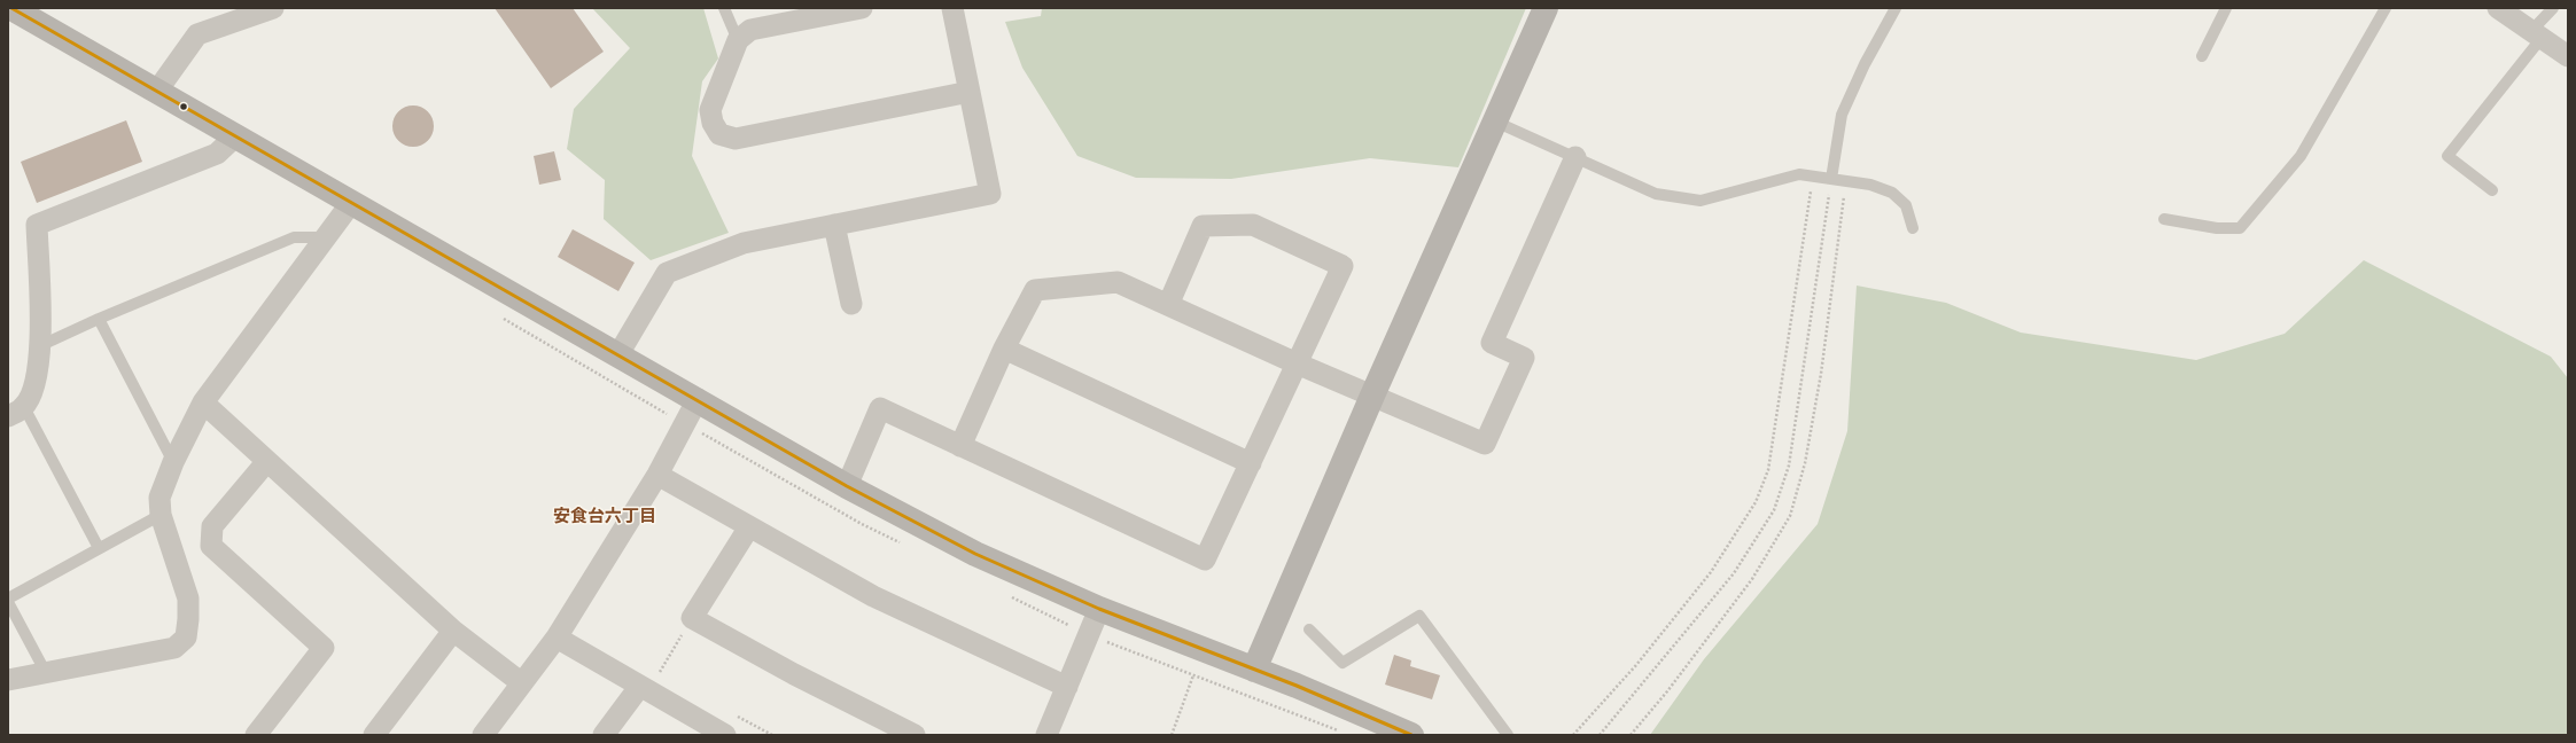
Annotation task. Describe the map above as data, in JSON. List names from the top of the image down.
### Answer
{
  "districts": ["安食台六丁目"]
}
